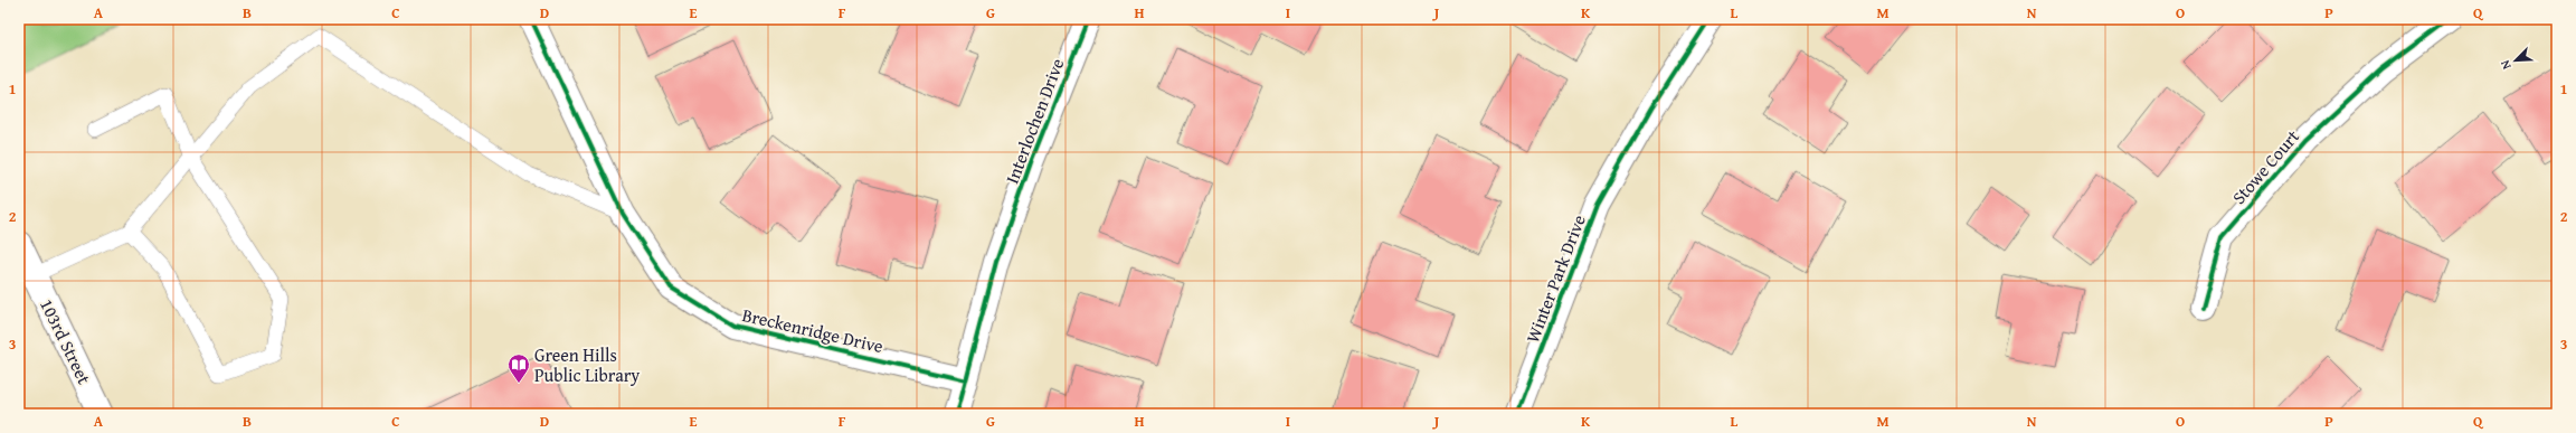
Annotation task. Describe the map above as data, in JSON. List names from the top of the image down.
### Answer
{
  "streets": {
    "street": [
      "Interlochen Drive",
      "Stowe Court",
      "Winter Park Drive",
      "Breckenridge Drive",
      "103rd Street"
    ]
  },
  "crossings": [
    ["Interlochen Drive", "Breckenridge Drive"]
  ],
  "places": {
    "library": ["Green Hills Public Library"]
  },
  "north": "bottom left",
  "grid": {
    "columns": [
      "A",
      "B",
      "C",
      "D",
      "E",
      "F",
      "G",
      "H",
      "I",
      "J",
      "K",
      "L",
      "M",
      "N",
      "O",
      "P",
      "Q"
    ],
    "rows": ["1", "2", "3"]
  }
}
